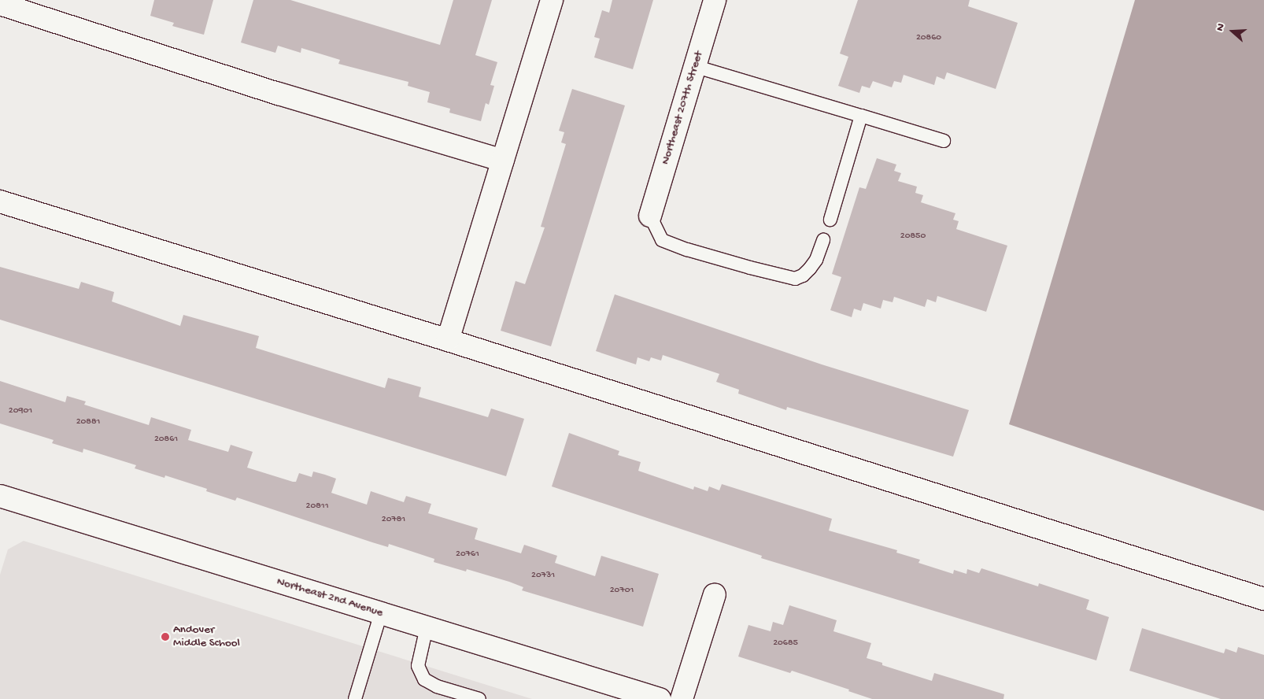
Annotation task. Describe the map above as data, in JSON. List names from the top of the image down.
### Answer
{
  "streets": {
    "street": ["Northeast 207th Street", "Northeast 2nd Avenue"]
  },
  "places": ["Andover Middle School"],
  "house_numbers": [
    "20860",
    "20850",
    "20901",
    "20881",
    "20861",
    "20811",
    "20781",
    "20761",
    "20731",
    "20701",
    "20685"
  ],
  "north": "left"
}
